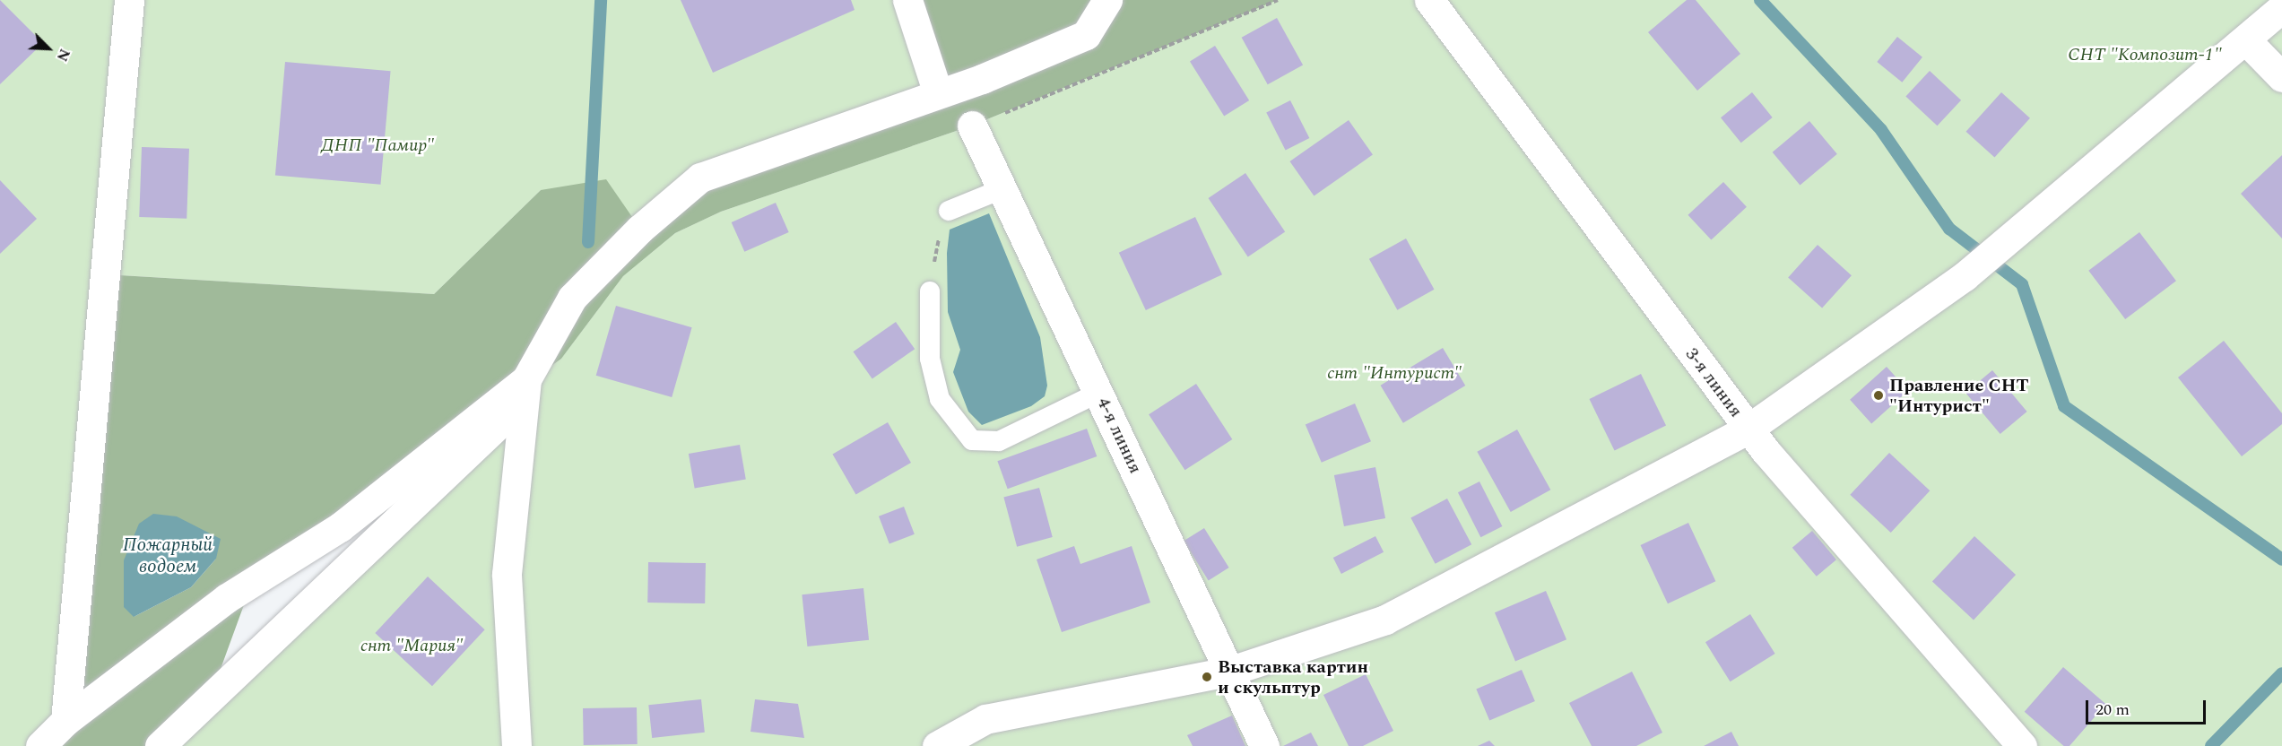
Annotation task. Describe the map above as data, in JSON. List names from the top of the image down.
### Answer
{
  "streets": {
    "street": ["3-я линия", "4-я линия"]
  },
  "water": ["Пожарный водоем"],
  "parks": [
    "СНТ \"Композит-1\"",
    "ДНП \"Памир\"",
    "снт \"Интурист\"",
    "снт \"Мария\""
  ],
  "places": ["Правление СНТ \"Интурист\"", "Выставка картин и скульптур"],
  "scale_bar": "20 m",
  "north": "bottom right"
}
